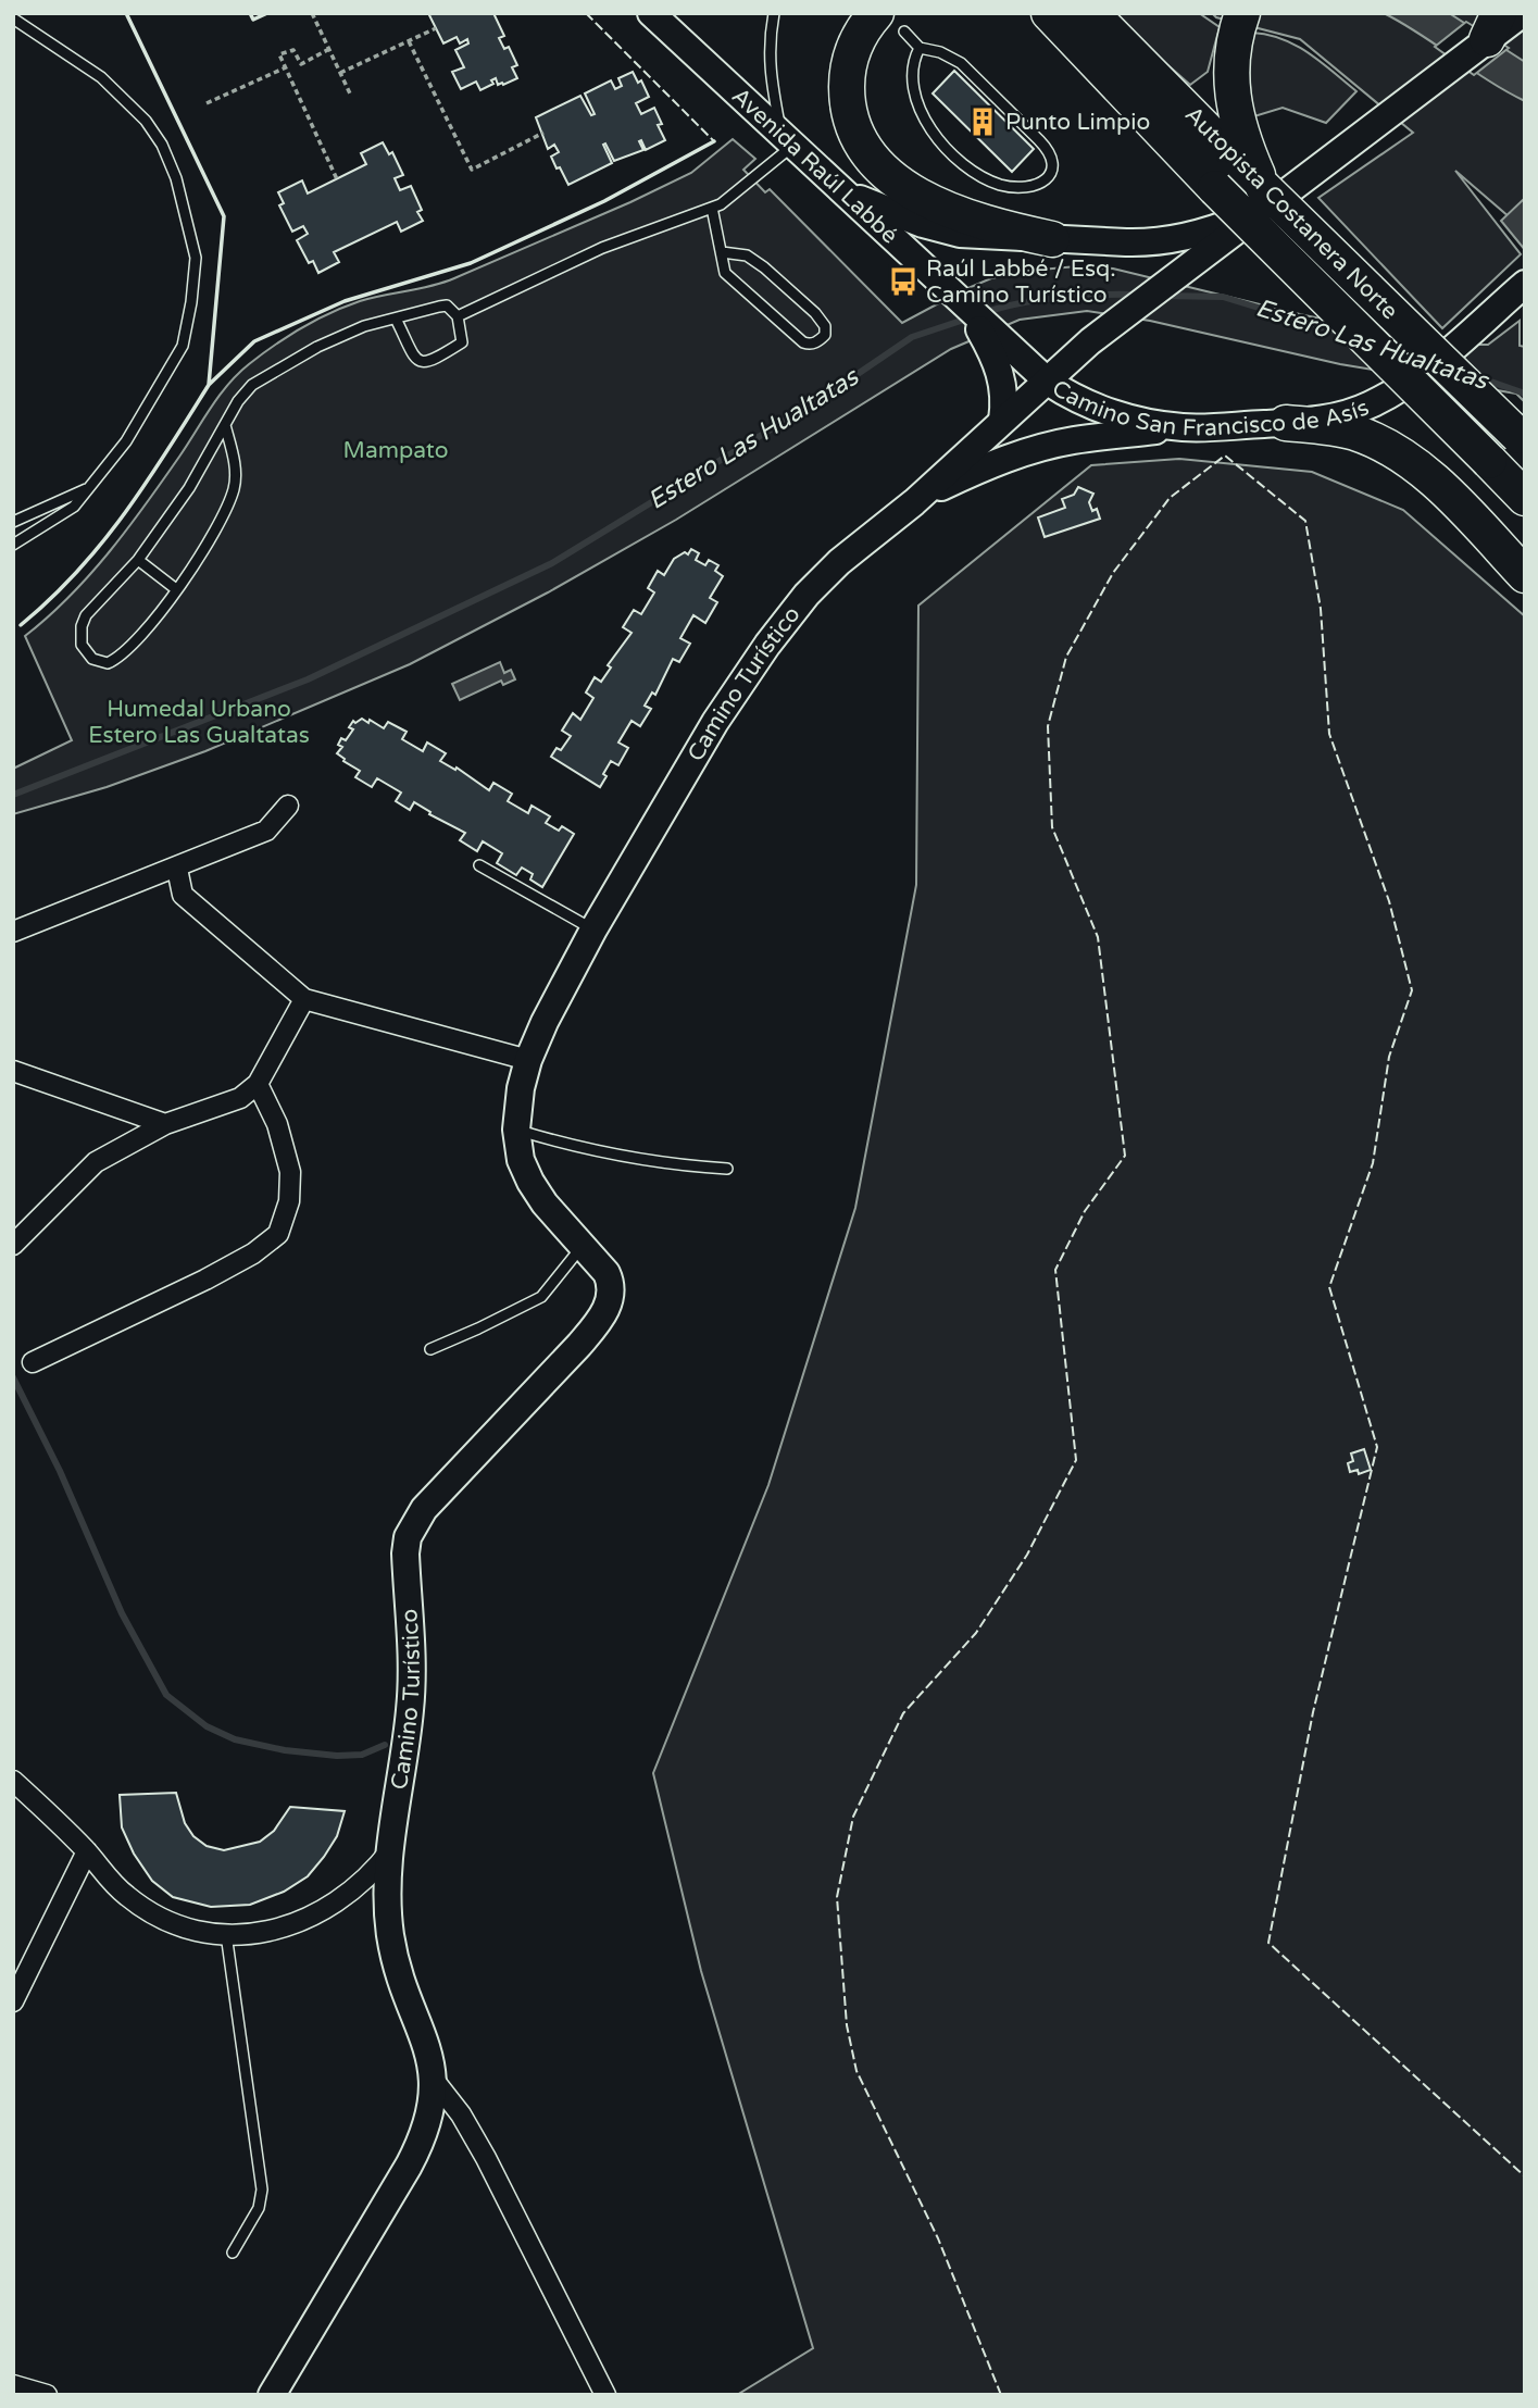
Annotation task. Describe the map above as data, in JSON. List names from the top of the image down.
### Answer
{
  "streets": {
    "highway": ["Autopista Costanera Norte"],
    "main road": ["Avenida Raúl Labbé", "Camino San Francisco de Asís", "Camino Turístico"]
  },
  "crossings": [
    ["Avenida Raúl Labbé", "Camino San Francisco de Asís"],
    ["Avenida Raúl Labbé", "Camino Turístico"],
    ["Autopista Costanera Norte", "Camino San Francisco de Asís"],
    ["Camino San Francisco de Asís", "Camino Turístico"]
  ],
  "water": ["Estero Las Hualtatas"],
  "parks": ["Mampato", "Humedal Urbano Estero Las Gualtatas"],
  "places": {
    "building": ["Punto Limpio"],
    "bus stop": ["Raúl Labbé / Esq. Camino Turístico"]
  }
}
